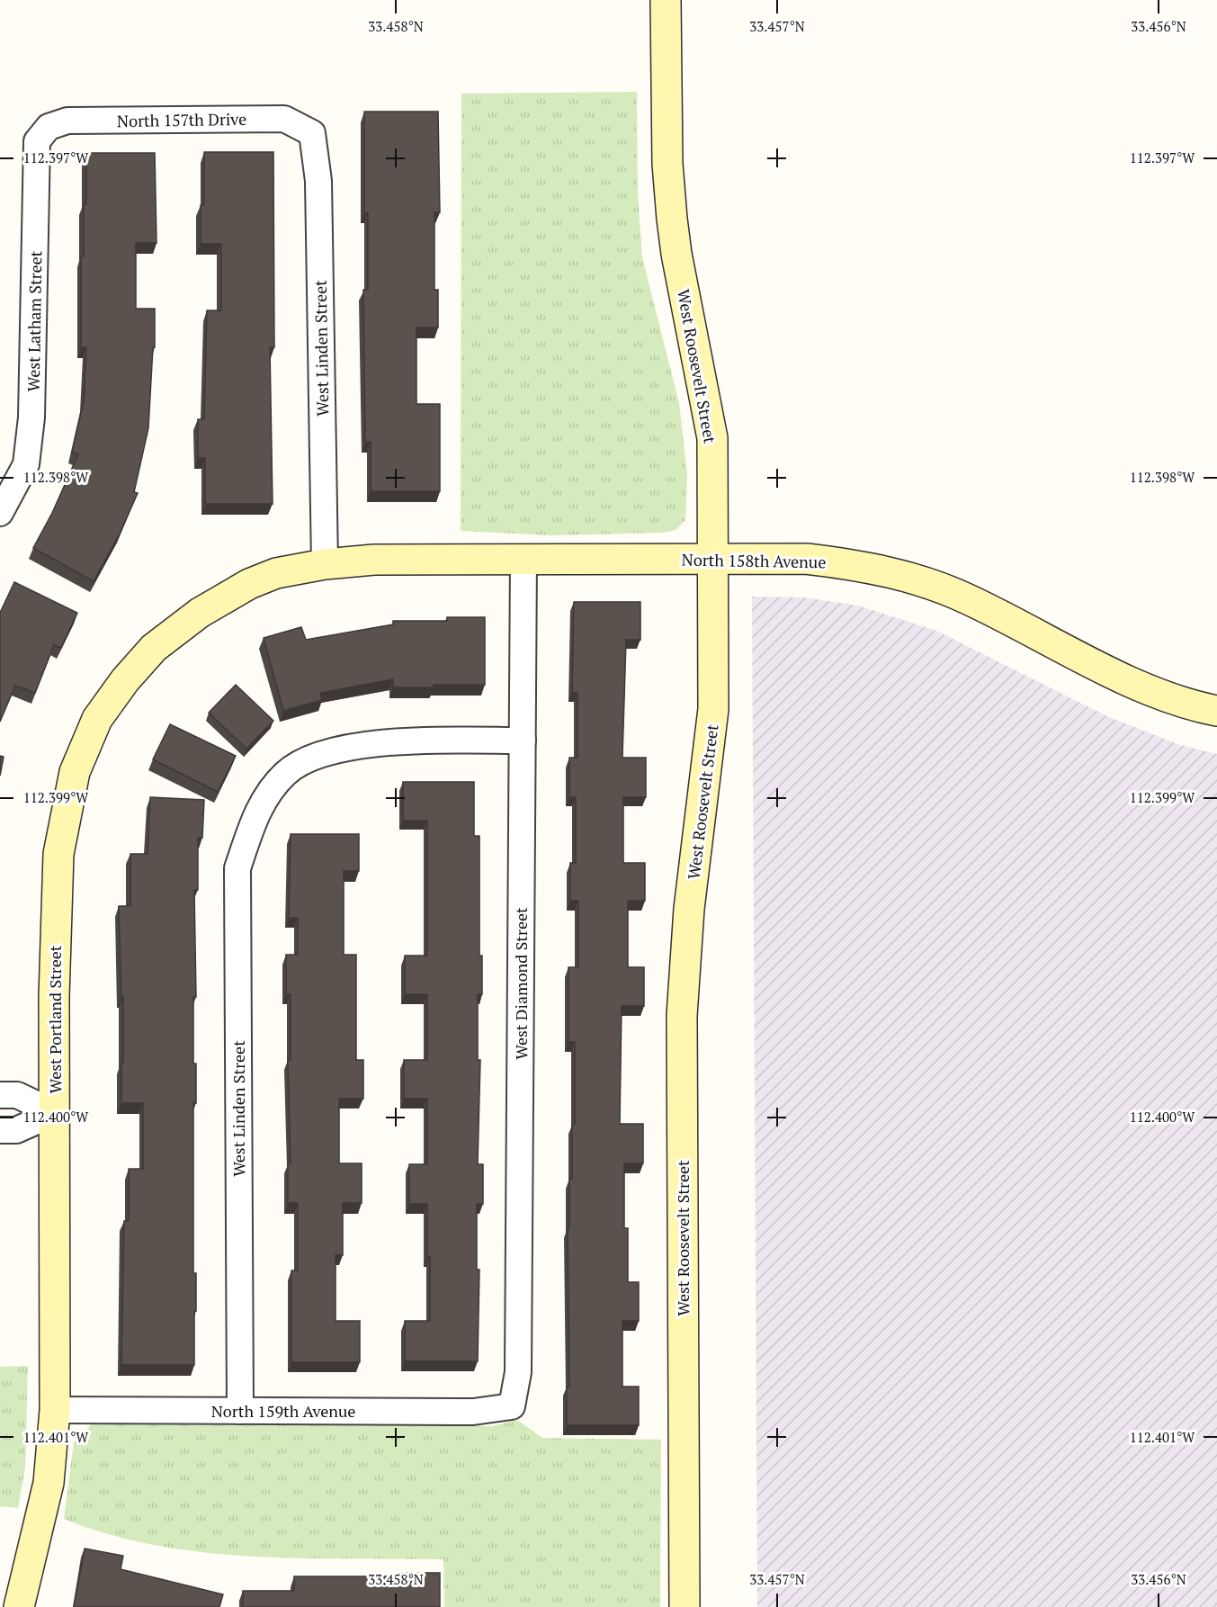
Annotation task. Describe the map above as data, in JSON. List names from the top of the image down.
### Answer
{
  "streets": {
    "street": [
      "North 157th Drive",
      "West Latham Street",
      "West Linden Street",
      "West Roosevelt Street",
      "North 158th Avenue",
      "West Diamond Street",
      "West Portland Street",
      "North 159th Avenue"
    ]
  },
  "crossings": [
    ["North 157th Drive", "West Latham Street"],
    ["North 157th Drive", "West Linden Street"],
    ["West Linden Street", "North 158th Avenue"],
    ["West Linden Street", "West Diamond Street"],
    ["West Linden Street", "West Portland Street"],
    ["West Linden Street", "North 159th Avenue"],
    ["West Roosevelt Street", "North 158th Avenue"],
    ["North 158th Avenue", "West Diamond Street"],
    ["North 158th Avenue", "West Portland Street"],
    ["West Diamond Street", "North 159th Avenue"],
    ["West Portland Street", "North 159th Avenue"]
  ],
  "coordinates": [
    "33.458°N",
    "33.457°N",
    "33.456°N",
    "112.397°W",
    "112.398°W",
    "112.399°W",
    "112.400°W",
    "112.401°W"
  ]
}
